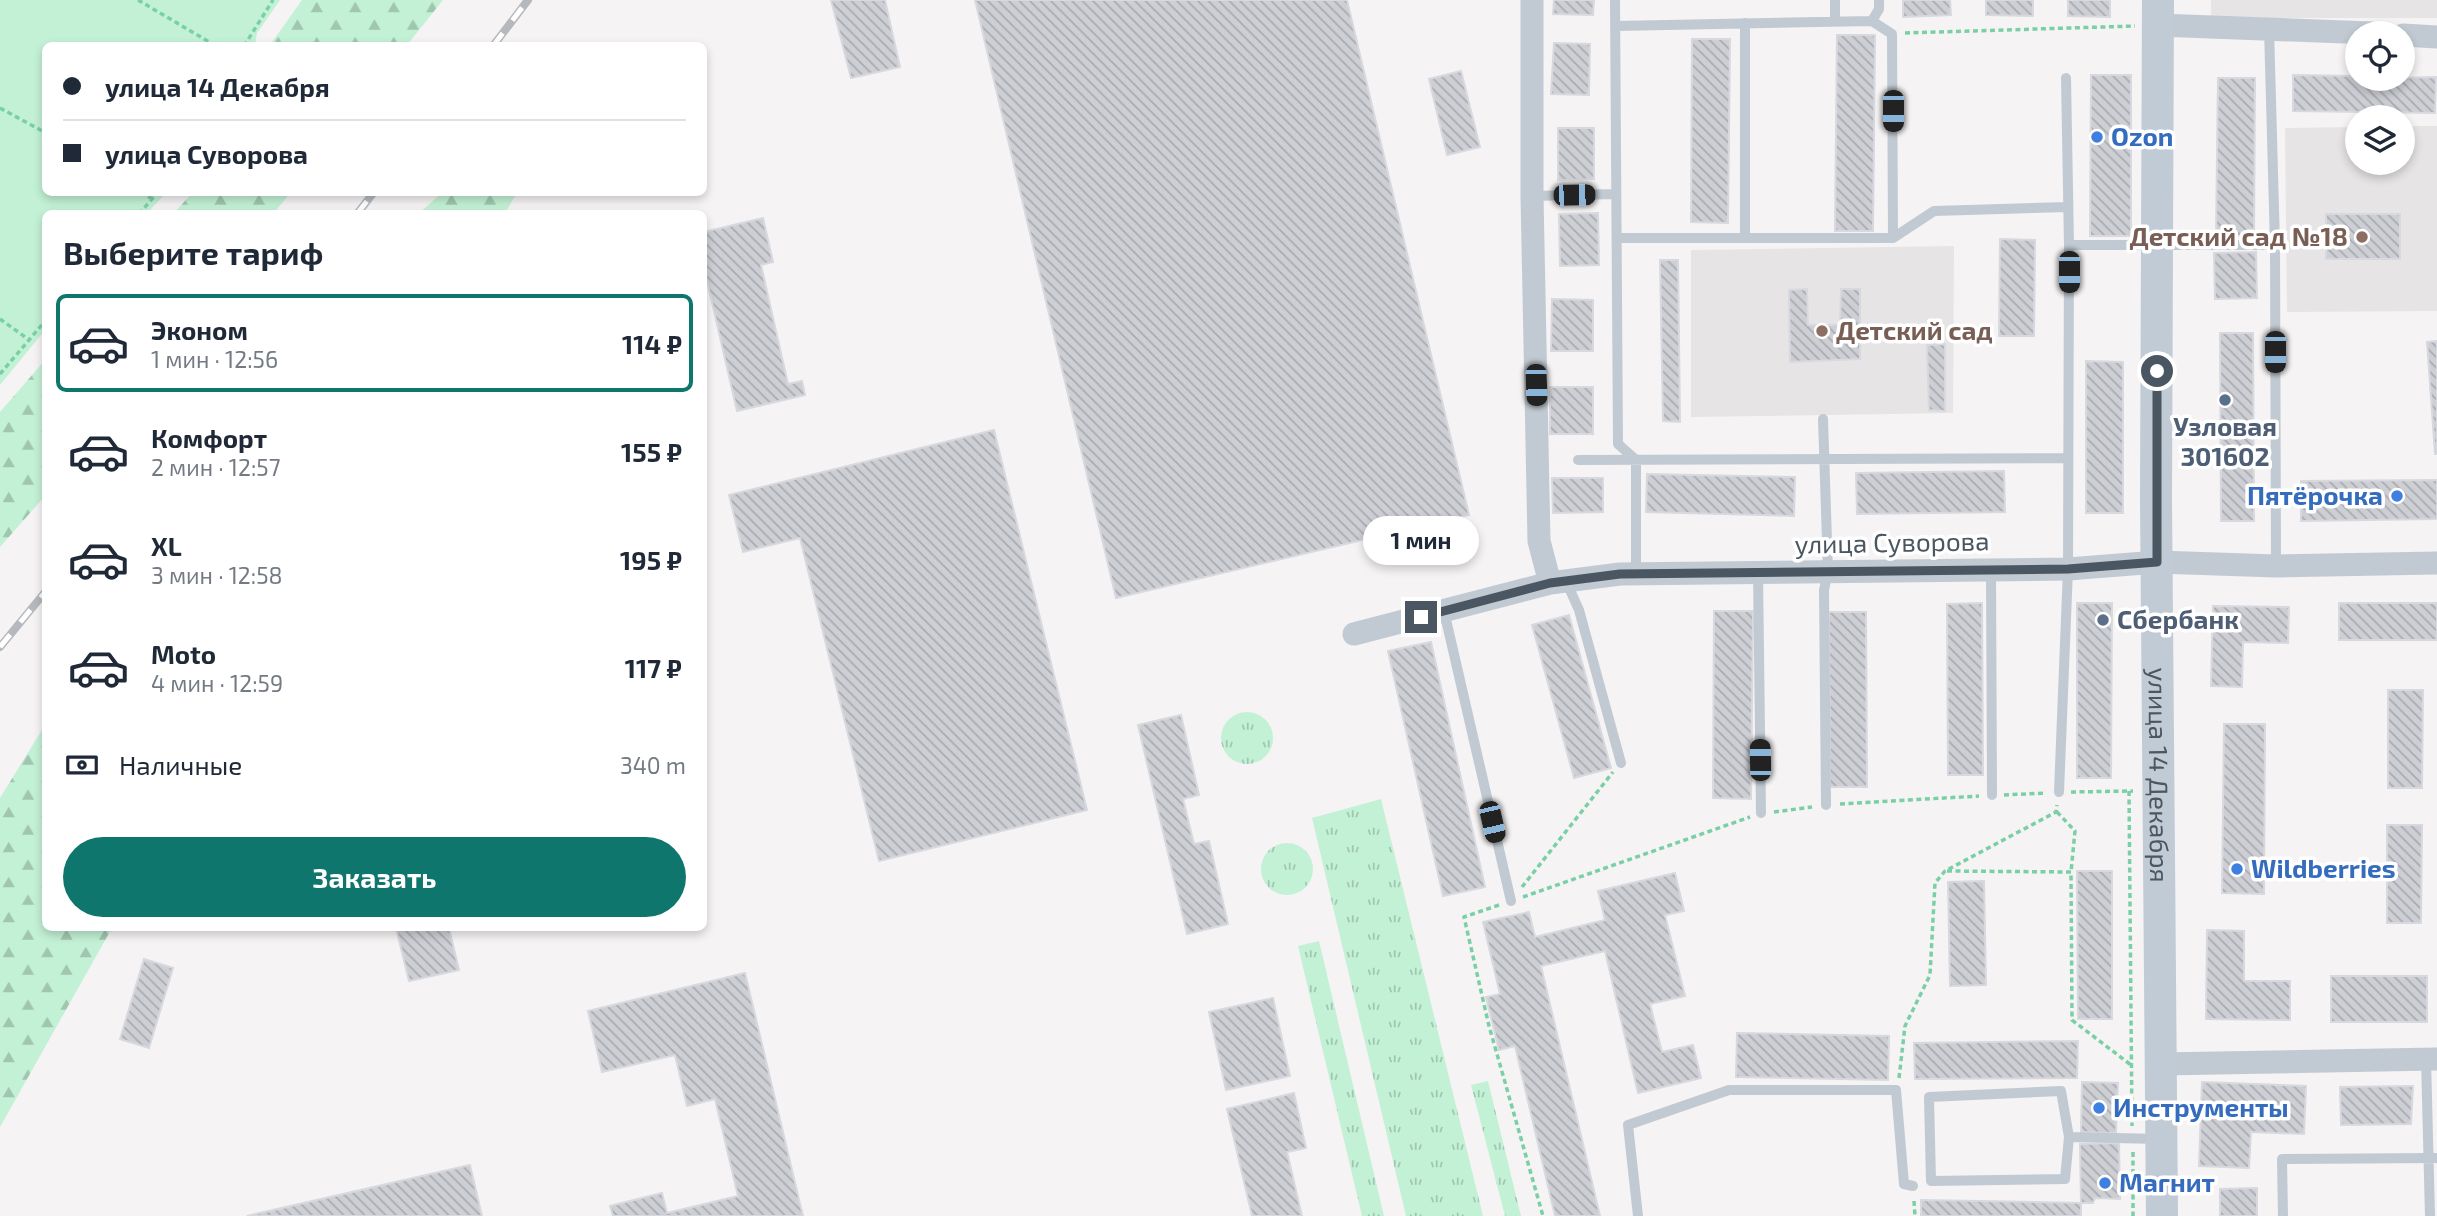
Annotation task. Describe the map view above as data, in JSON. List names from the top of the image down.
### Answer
{
  "streets": {
    "main road": ["улица 14 Декабря"],
    "street": ["улица Суворова"]
  },
  "crossings": [
    ["улица Суворова", "улица 14 Декабря"]
  ],
  "places": [
    "Ozon",
    "Детский сад №18",
    "Детский сад",
    "Узловая 301602",
    "Пятёрочка",
    "Сбербанк",
    "Wildberries",
    "Инструменты",
    "Магнит"
  ],
  "page": {
    "banner": ["улица 14 Декабря", "улица Суворова"],
    "heading": "Выберите тариф",
    "list": [
      {
        "name": "Эконом",
        "note": "1 мин · 12:56",
        "value": "114 ₽"
      },
      {
        "name": "Комфорт",
        "note": "2 мин · 12:57",
        "value": "155 ₽"
      },
      {
        "name": "XL",
        "note": "3 мин · 12:58",
        "value": "195 ₽"
      },
      {
        "name": "Moto",
        "note": "4 мин · 12:59",
        "value": "117 ₽"
      }
    ],
    "bubble": "1 мин",
    "pay": ["Наличные", "340 m"],
    "buttons": "Заказать"
  }
}
